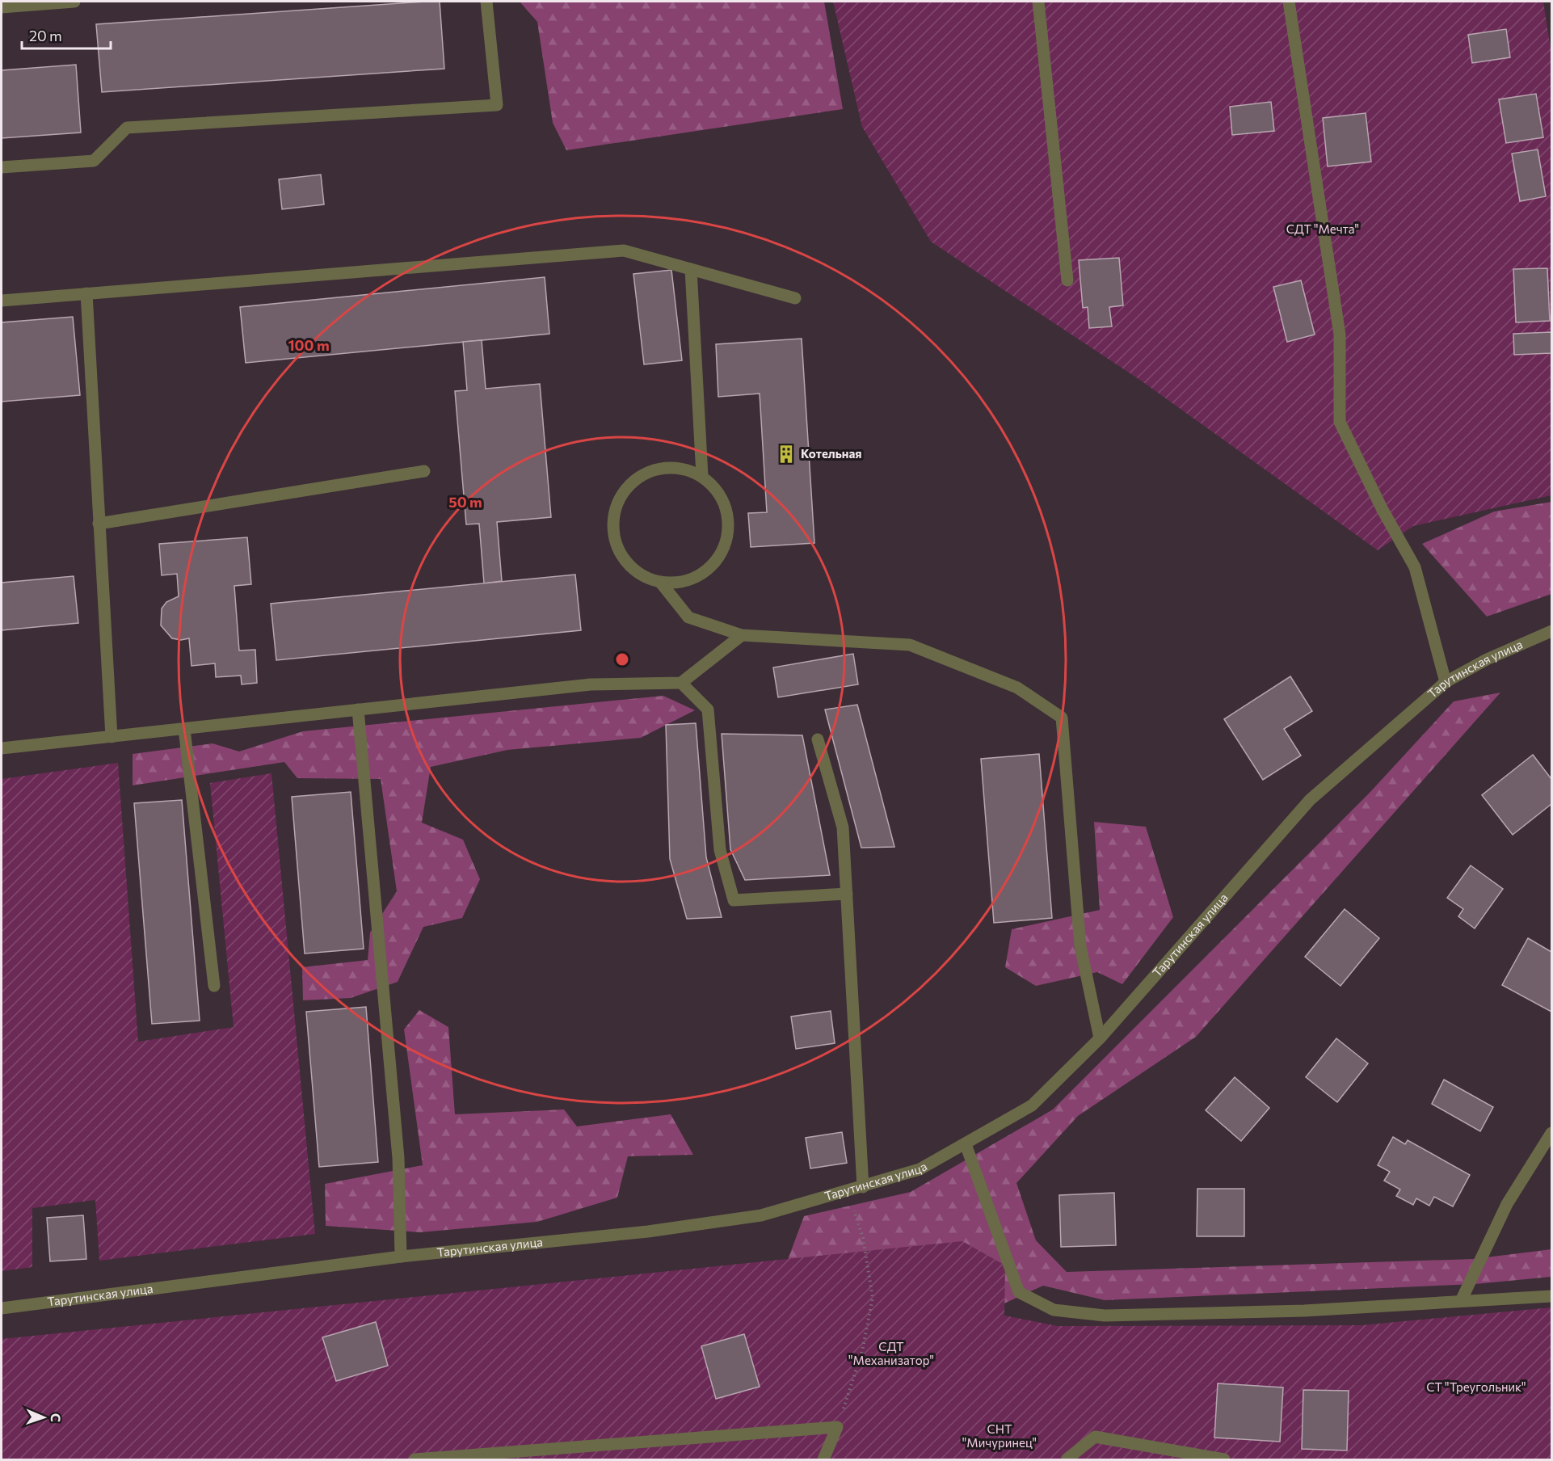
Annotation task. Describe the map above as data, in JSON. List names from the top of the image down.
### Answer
{
  "streets": {
    "street": ["Тарутинская улица"]
  },
  "parks": [
    "СДТ \"Мечта\"",
    "СДТ \"Механизатор\"",
    "СТ \"Треугольник\"",
    "СНТ \"Мичуринец\""
  ],
  "places": {
    "building": ["Котельная"]
  },
  "scale_bar": "20 m",
  "north": "right",
  "rings": ["100 m", "50 m"]
}
